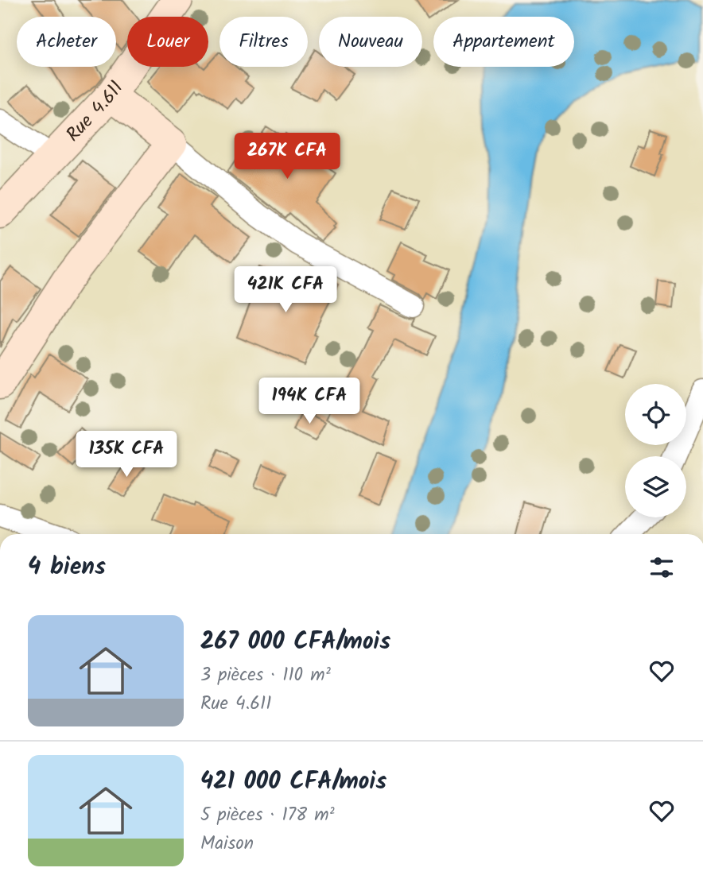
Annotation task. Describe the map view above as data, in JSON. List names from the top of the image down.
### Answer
{
  "streets": {
    "street": ["Rue 4.611"]
  },
  "page": {
    "chip": [
      "Acheter",
      "Louer",
      "Filtres",
      "Nouveau",
      "Appartement"
    ],
    "price": [
      "267K CFA",
      "421K CFA",
      "194K CFA",
      "135K CFA"
    ],
    "heading": "4 biens",
    "list": [
      {
        "name": "267 000 CFA/mois",
        "note": "3 pièces · 110 m² · Rue 4.611"
      },
      {
        "name": "421 000 CFA/mois",
        "note": "5 pièces · 178 m² · Maison"
      }
    ]
  }
}
